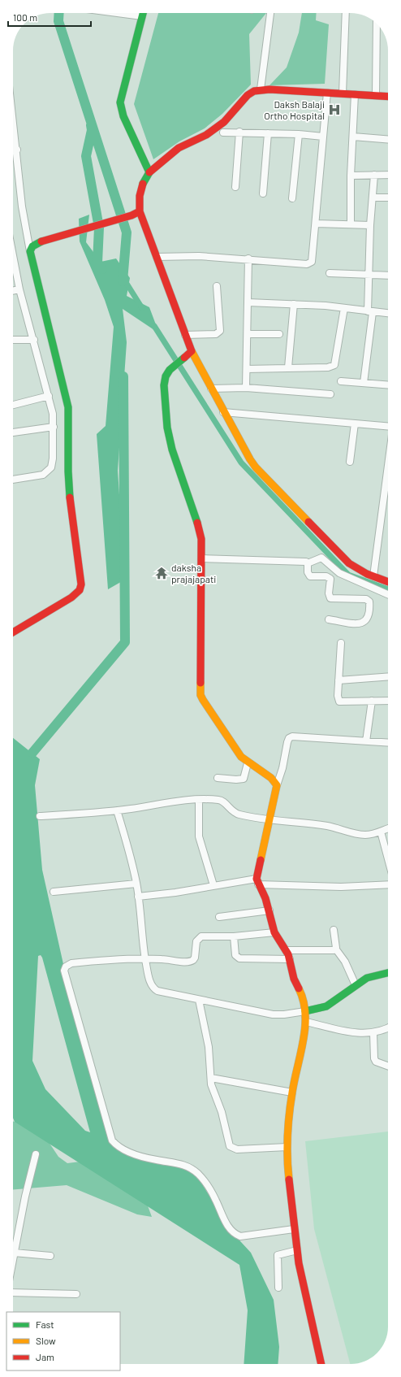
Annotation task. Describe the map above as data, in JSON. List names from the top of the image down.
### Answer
{
  "places": {
    "hospital": ["Daksh Balaji Ortho Hospital"],
    "temple": ["daksha prajajapati"]
  },
  "legend": ["Fast", "Slow", "Jam"],
  "scale_bar": "100 m"
}
